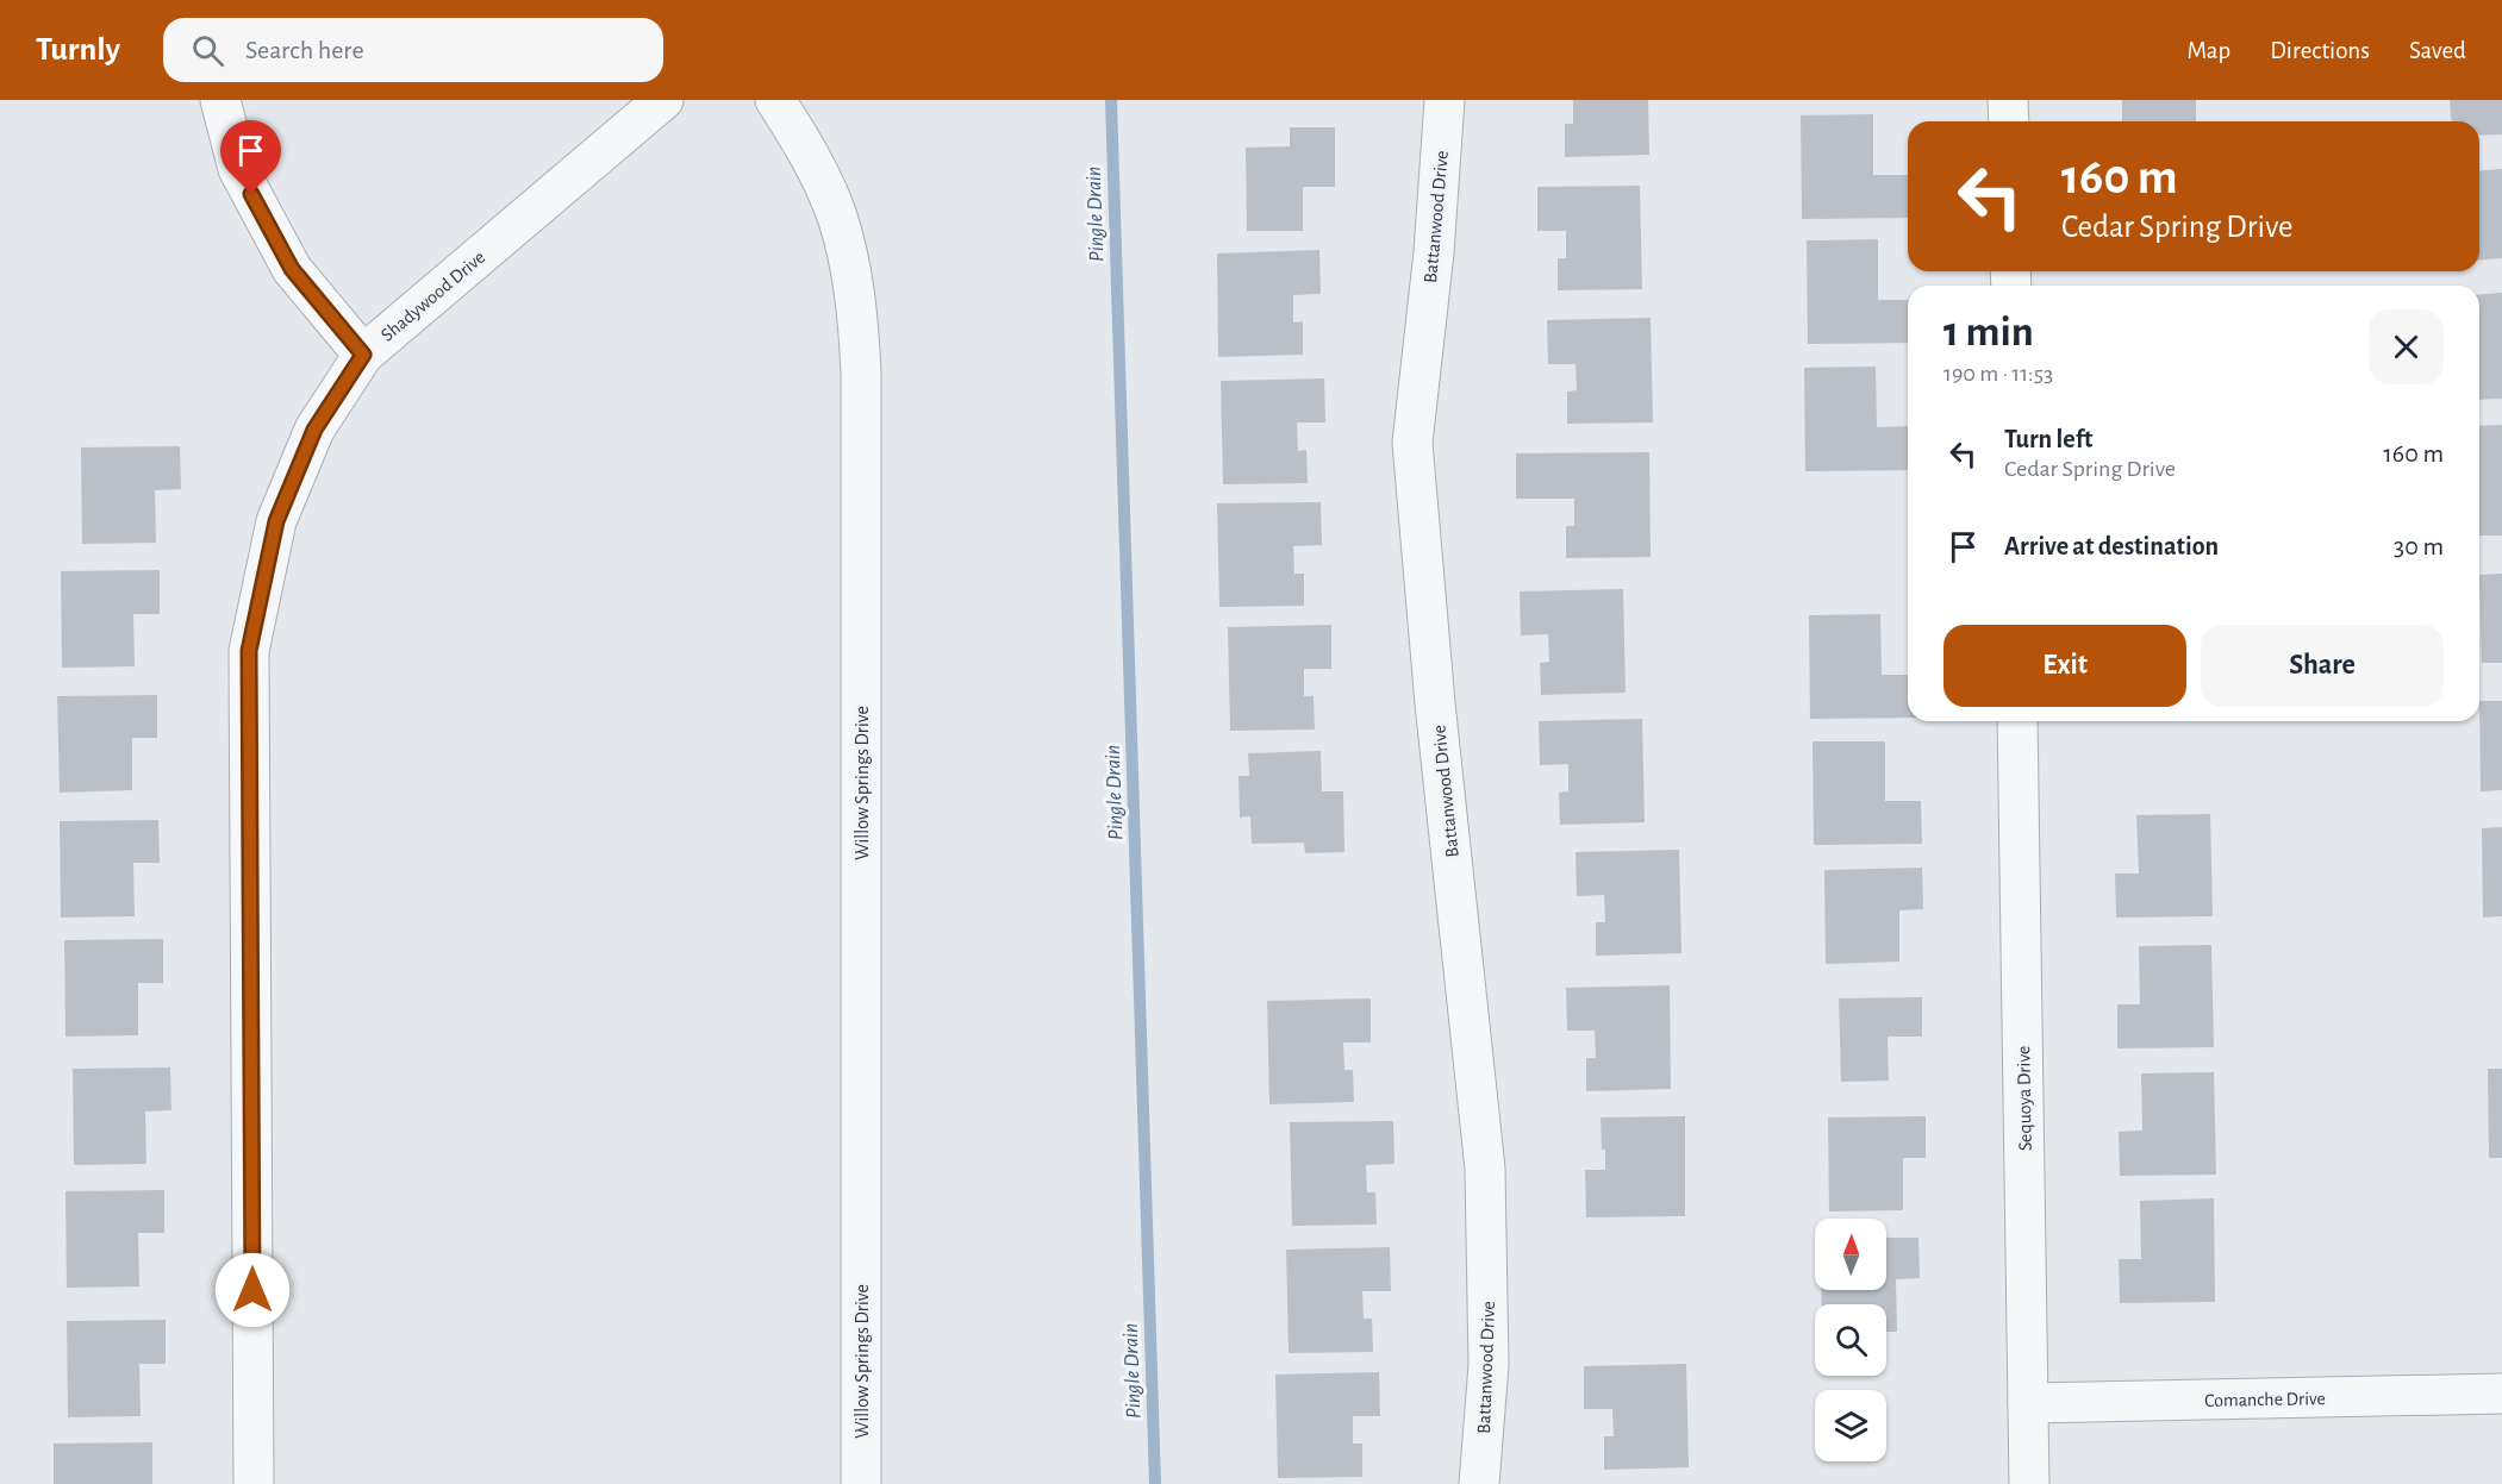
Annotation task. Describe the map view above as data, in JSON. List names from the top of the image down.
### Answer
{
  "streets": {
    "street": [
      "Battanwood Drive",
      "Shadywood Drive",
      "Willow Springs Drive",
      "Sequoya Drive",
      "Comanche Drive"
    ]
  },
  "crossings": [
    ["Sequoya Drive", "Comanche Drive"]
  ],
  "water": ["Pingle Drain"],
  "north": "top",
  "page": {
    "header": "Turnly",
    "search": "Search here",
    "nav": ["Map", "Directions", "Saved"],
    "turn": ["160 m", "Cedar Spring Drive"],
    "heading": ["1 min", "190 m · 11:53"],
    "list": [
      {
        "name": "Turn left",
        "note": "Cedar Spring Drive",
        "value": "160 m"
      },
      {
        "name": "Arrive at destination",
        "value": "30 m"
      }
    ],
    "buttons": ["Exit", "Share"]
  }
}
